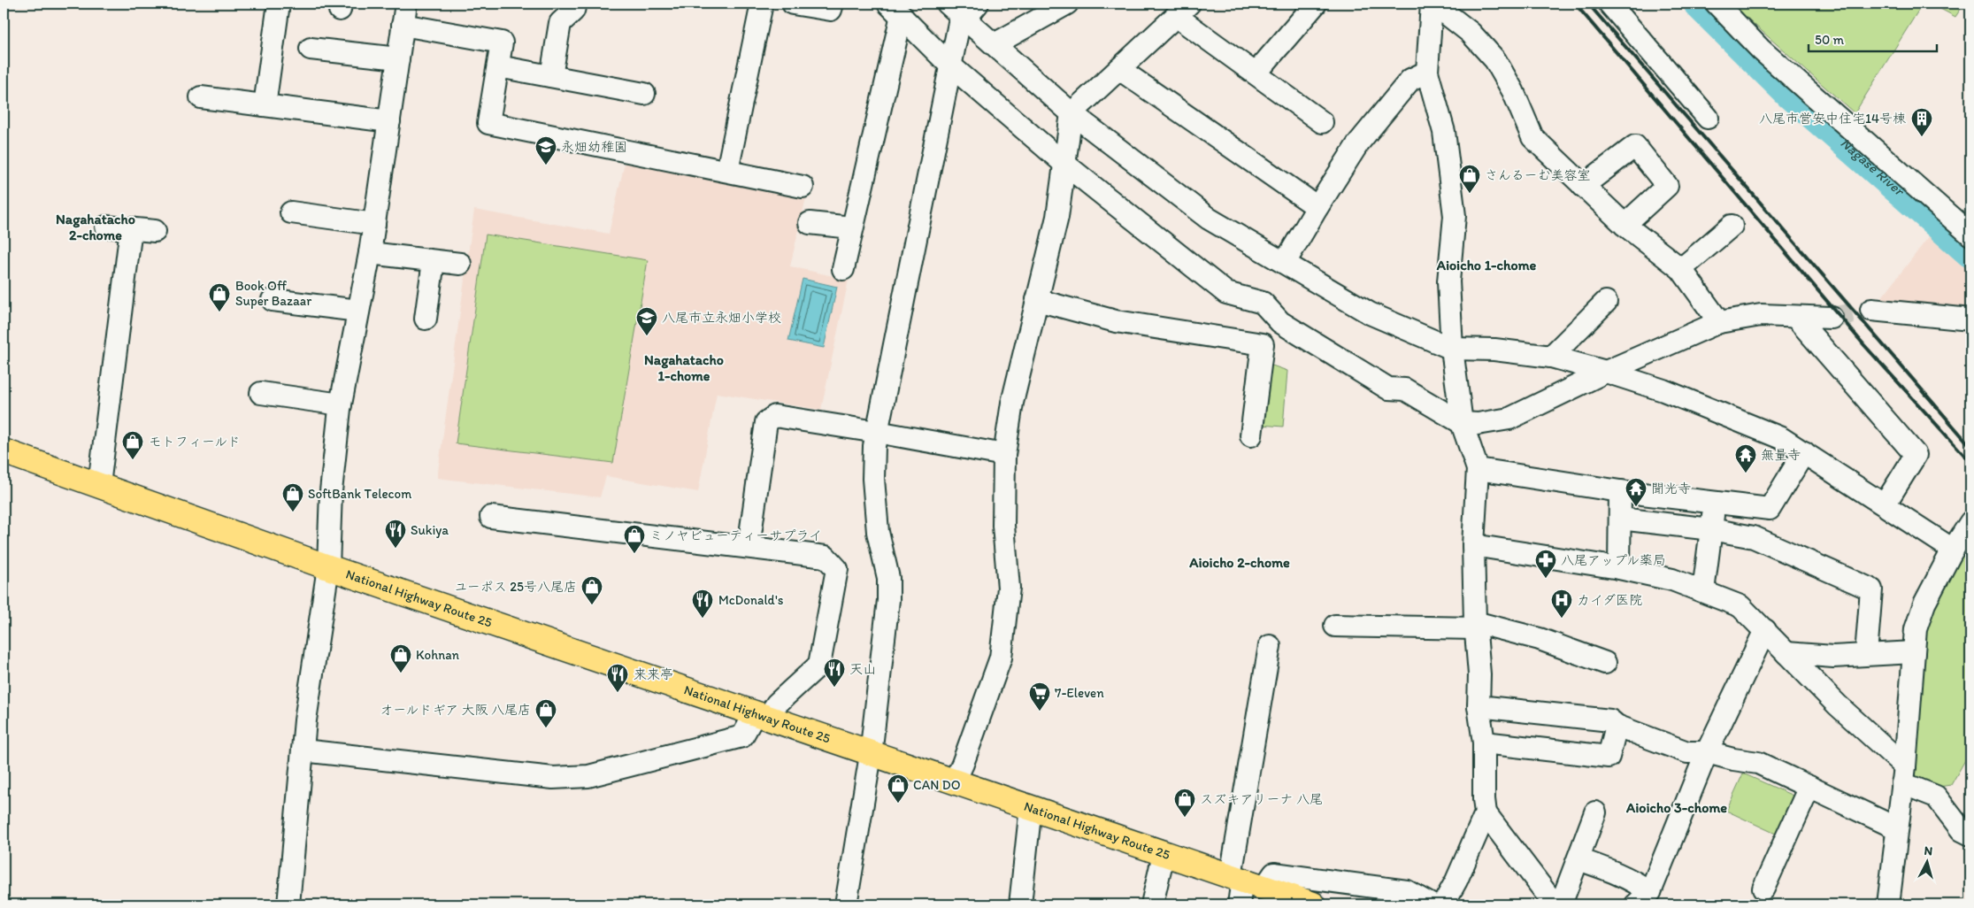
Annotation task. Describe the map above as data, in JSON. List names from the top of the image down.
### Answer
{
  "streets": {
    "highway": ["National Highway Route 25"]
  },
  "districts": [
    "Nagahatacho 2-chome",
    "Aioicho 1-chome",
    "Nagahatacho 1-chome",
    "Aioicho 2-chome",
    "Aioicho 3-chome"
  ],
  "water": ["Nagase River"],
  "places": {
    "building": ["八尾市営安中住宅14号棟"],
    "school or university": ["永畑幼稚園", "八尾市立永畑小学校"],
    "shop": [
      "さんるーむ美容室",
      "Book Off Super Bazaar",
      "モトフィールド",
      "SoftBank Telecom",
      "ミノヤビューティーサプライ",
      "ユーポス 25号八尾店",
      "Kohnan",
      "オールドギア 大阪 八尾店",
      "CAN DO",
      "スズキアリーナ 八尾"
    ],
    "temple": ["無量寺", "聞光寺"],
    "restaurant": [
      "Sukiya",
      "McDonald's",
      "天山",
      "来来亭"
    ],
    "pharmacy": ["八尾アップル薬局"],
    "hospital": ["カイダ医院"],
    "supermarket": ["7-Eleven"]
  },
  "scale_bar": "50 m",
  "north": "top"
}
